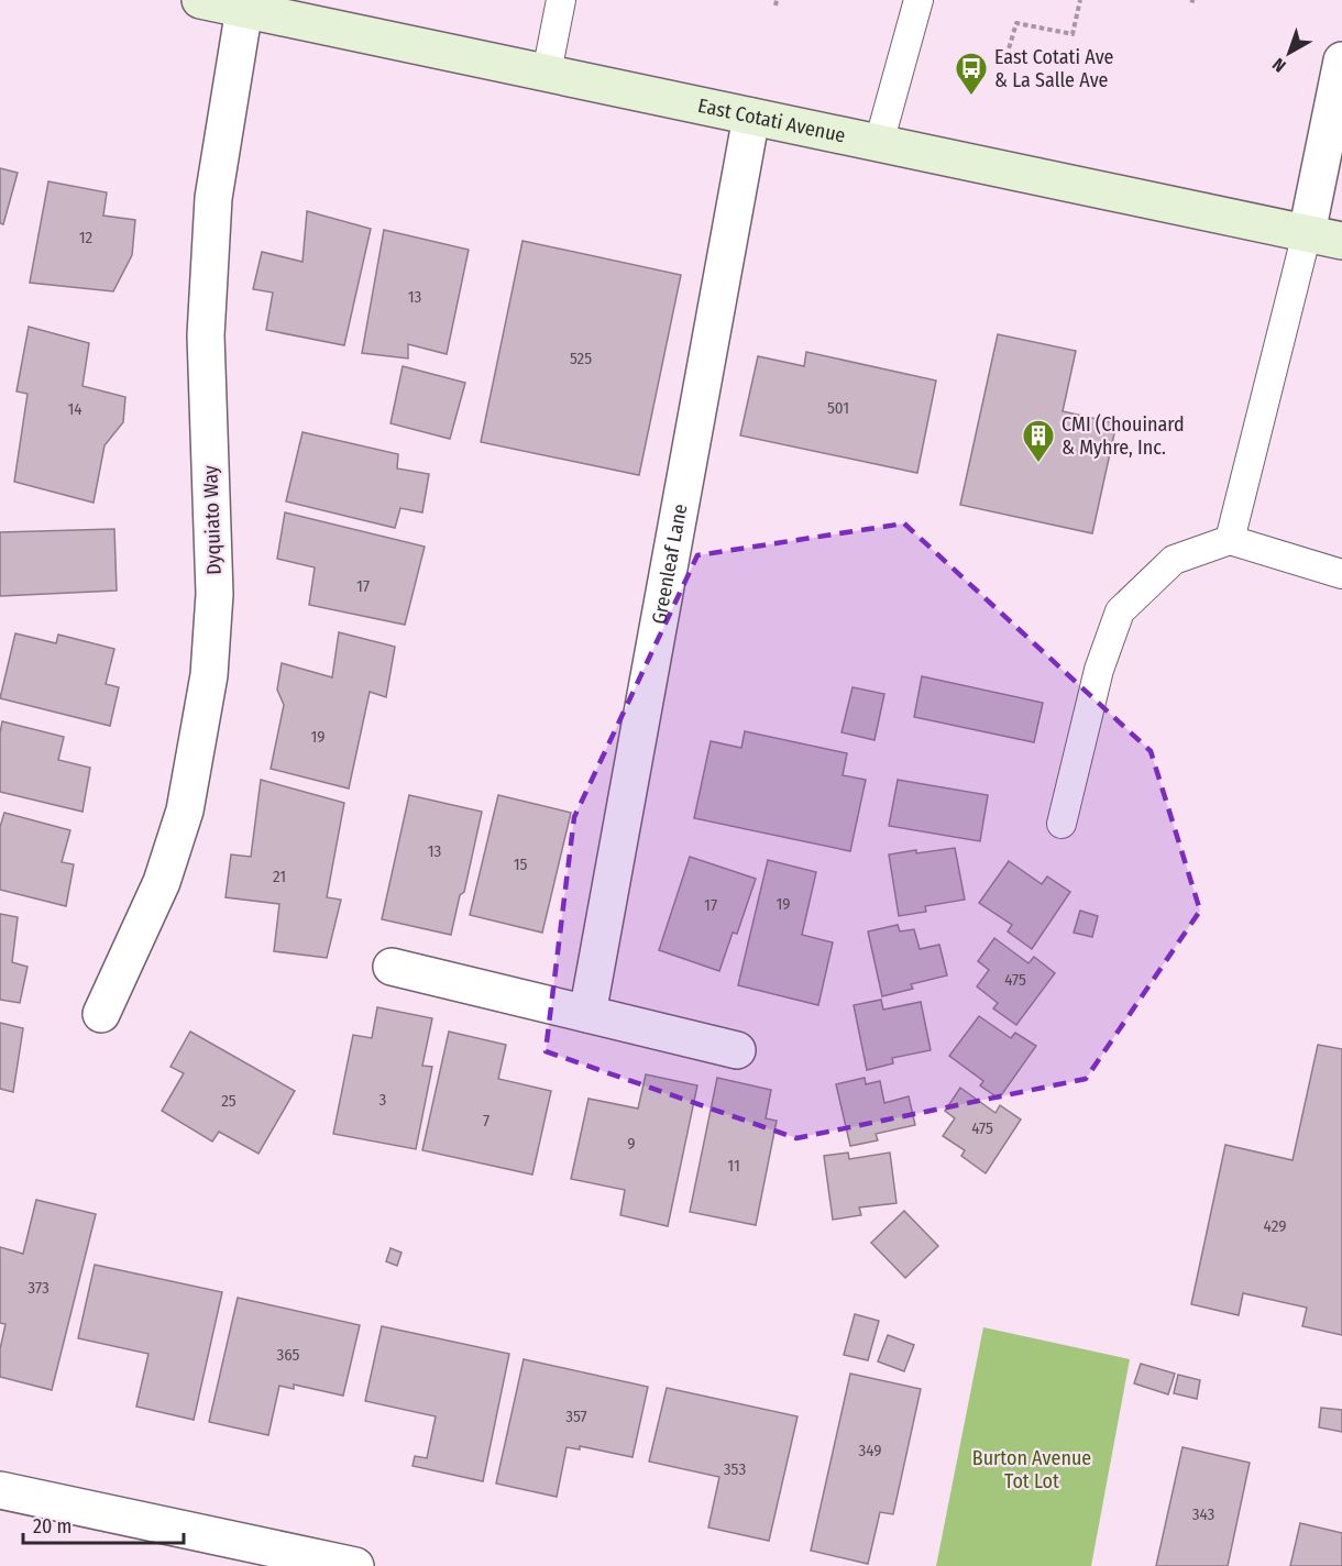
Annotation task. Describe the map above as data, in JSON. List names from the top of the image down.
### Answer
{
  "streets": {
    "main road": ["East Cotati Avenue"],
    "street": ["Dyquiato Way", "Greenleaf Lane"]
  },
  "crossings": [
    ["East Cotati Avenue", "Dyquiato Way"],
    ["East Cotati Avenue", "Greenleaf Lane"]
  ],
  "parks": ["Burton Avenue Tot Lot"],
  "places": {
    "bus stop": ["East Cotati Ave & La Salle Ave"],
    "building": ["CMI (Chouinard & Myhre, Inc."]
  },
  "house_numbers": [
    "12",
    "13",
    "525",
    "501",
    "14",
    "17",
    "19",
    "13",
    "15",
    "21",
    "19",
    "17",
    "475",
    "3",
    "25",
    "7",
    "475",
    "9",
    "11",
    "429",
    "373",
    "365",
    "357",
    "349",
    "353",
    "343"
  ],
  "scale_bar": "20 m",
  "north": "bottom left"
}
